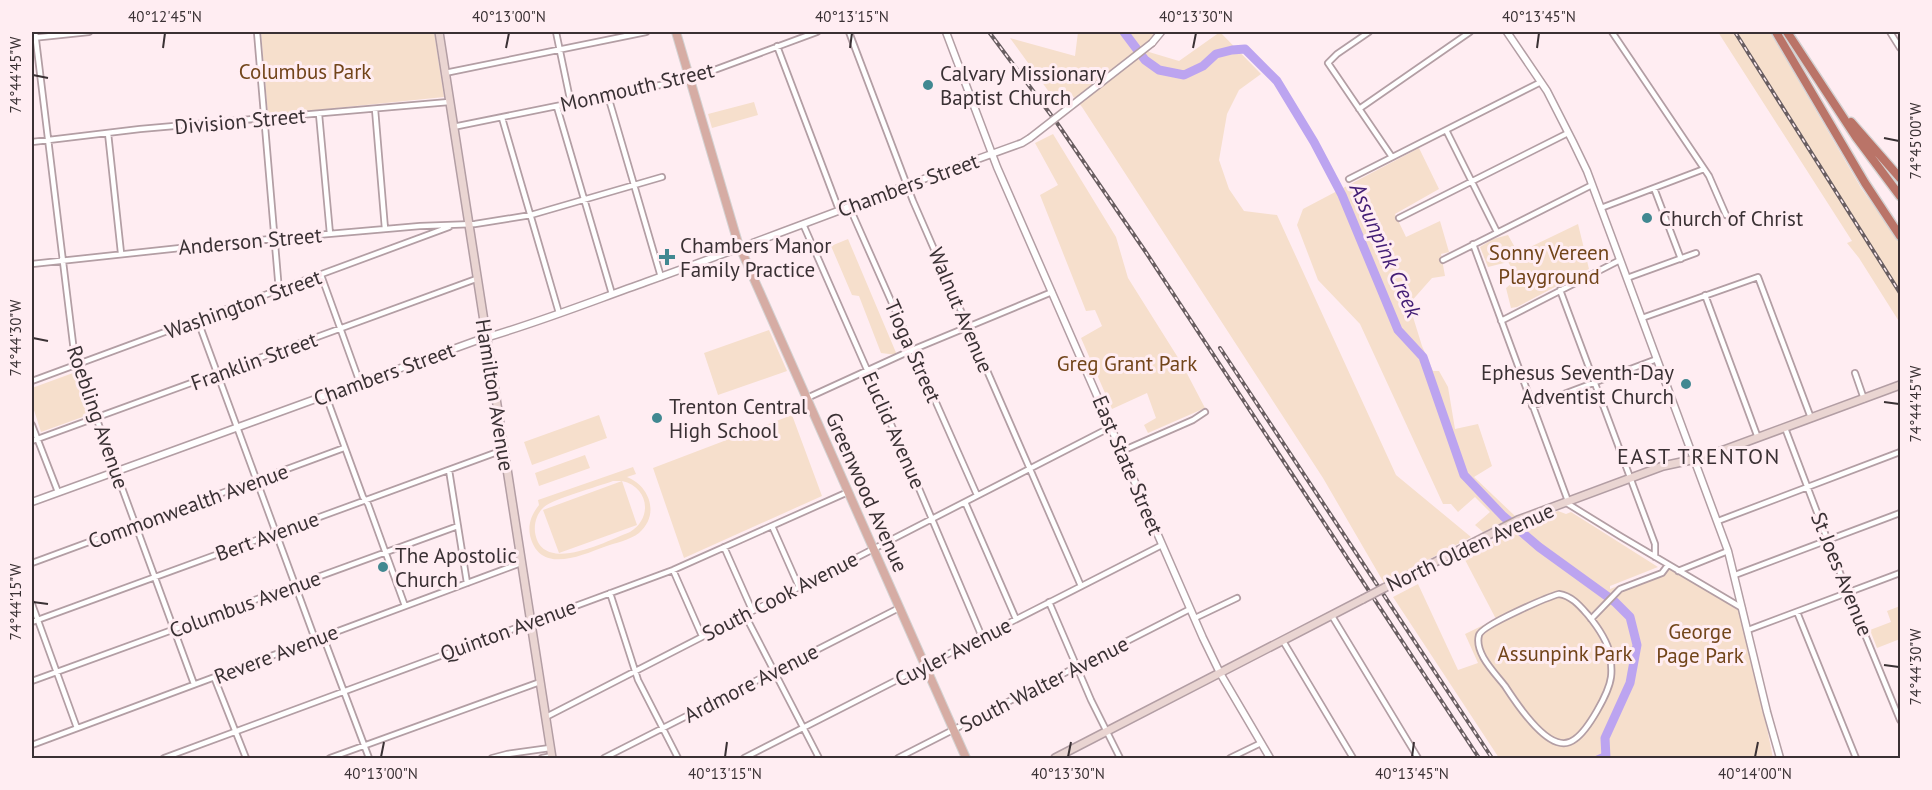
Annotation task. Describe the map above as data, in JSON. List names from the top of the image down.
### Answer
{
  "streets": {
    "main road": ["Hamilton Avenue", "Greenwood Avenue", "North Olden Avenue"],
    "street": [
      "Monmouth Street",
      "Division Street",
      "Chambers Street",
      "Anderson Street",
      "Washington Street",
      "Walnut Avenue",
      "Tioga Street",
      "Franklin Street",
      "Roebling Avenue",
      "Euclid Avenue",
      "East State Street",
      "Commonwealth Avenue",
      "Bert Avenue",
      "St Joes Avenue",
      "South Cook Avenue",
      "Columbus Avenue",
      "Quinton Avenue",
      "Cuyler Avenue",
      "Revere Avenue",
      "Ardmore Avenue",
      "South Walter Avenue"
    ]
  },
  "crossings": [
    ["Monmouth Street", "Hamilton Avenue"],
    ["Monmouth Street", "Greenwood Avenue"],
    ["Division Street", "Hamilton Avenue"],
    ["Division Street", "Roebling Avenue"],
    ["Chambers Street", "Walnut Avenue"],
    ["Chambers Street", "Tioga Street"],
    ["Chambers Street", "Hamilton Avenue"],
    ["Chambers Street", "Roebling Avenue"],
    ["Chambers Street", "Euclid Avenue"],
    ["Chambers Street", "East State Street"],
    ["Chambers Street", "Greenwood Avenue"],
    ["Anderson Street", "Washington Street"],
    ["Anderson Street", "Hamilton Avenue"],
    ["Anderson Street", "Roebling Avenue"],
    ["Washington Street", "Roebling Avenue"],
    ["Walnut Avenue", "South Cook Avenue"],
    ["Walnut Avenue", "Cuyler Avenue"],
    ["Tioga Street", "South Cook Avenue"],
    ["Franklin Street", "Hamilton Avenue"],
    ["Franklin Street", "Roebling Avenue"],
    ["Hamilton Avenue", "Bert Avenue"],
    ["Hamilton Avenue", "South Cook Avenue"],
    ["Hamilton Avenue", "Quinton Avenue"],
    ["Hamilton Avenue", "Revere Avenue"],
    ["Roebling Avenue", "Commonwealth Avenue"],
    ["Roebling Avenue", "Bert Avenue"],
    ["Roebling Avenue", "Columbus Avenue"],
    ["Roebling Avenue", "Revere Avenue"],
    ["Euclid Avenue", "South Cook Avenue"],
    ["Euclid Avenue", "Cuyler Avenue"],
    ["East State Street", "North Olden Avenue"],
    ["East State Street", "South Cook Avenue"],
    ["East State Street", "Cuyler Avenue"],
    ["East State Street", "South Walter Avenue"],
    ["Greenwood Avenue", "South Cook Avenue"],
    ["Greenwood Avenue", "Quinton Avenue"],
    ["Greenwood Avenue", "Cuyler Avenue"],
    ["Greenwood Avenue", "Ardmore Avenue"],
    ["Greenwood Avenue", "South Walter Avenue"],
    ["North Olden Avenue", "St Joes Avenue"]
  ],
  "districts": ["EAST TRENTON"],
  "water": ["Assunpink Creek"],
  "parks": [
    "Columbus Park",
    "Sonny Vereen Playground",
    "Greg Grant Park",
    "George Page Park",
    "Assunpink Park"
  ],
  "places": {
    "other": [
      "Calvary Missionary Baptist Church",
      "Church of Christ",
      "Ephesus Seventh-Day Adventist Church",
      "Trenton Central High School",
      "The Apostolic Church"
    ],
    "health": ["Chambers Manor Family Practice"]
  },
  "coordinates": [
    "40°12'45\"N",
    "40°13'00\"N",
    "40°13'15\"N",
    "40°13'30\"N",
    "40°13'45\"N",
    "74°44'45\"W",
    "74°45'00\"W",
    "74°44'30\"W",
    "74°44'15\"W",
    "40°14'00\"N"
  ]
}
